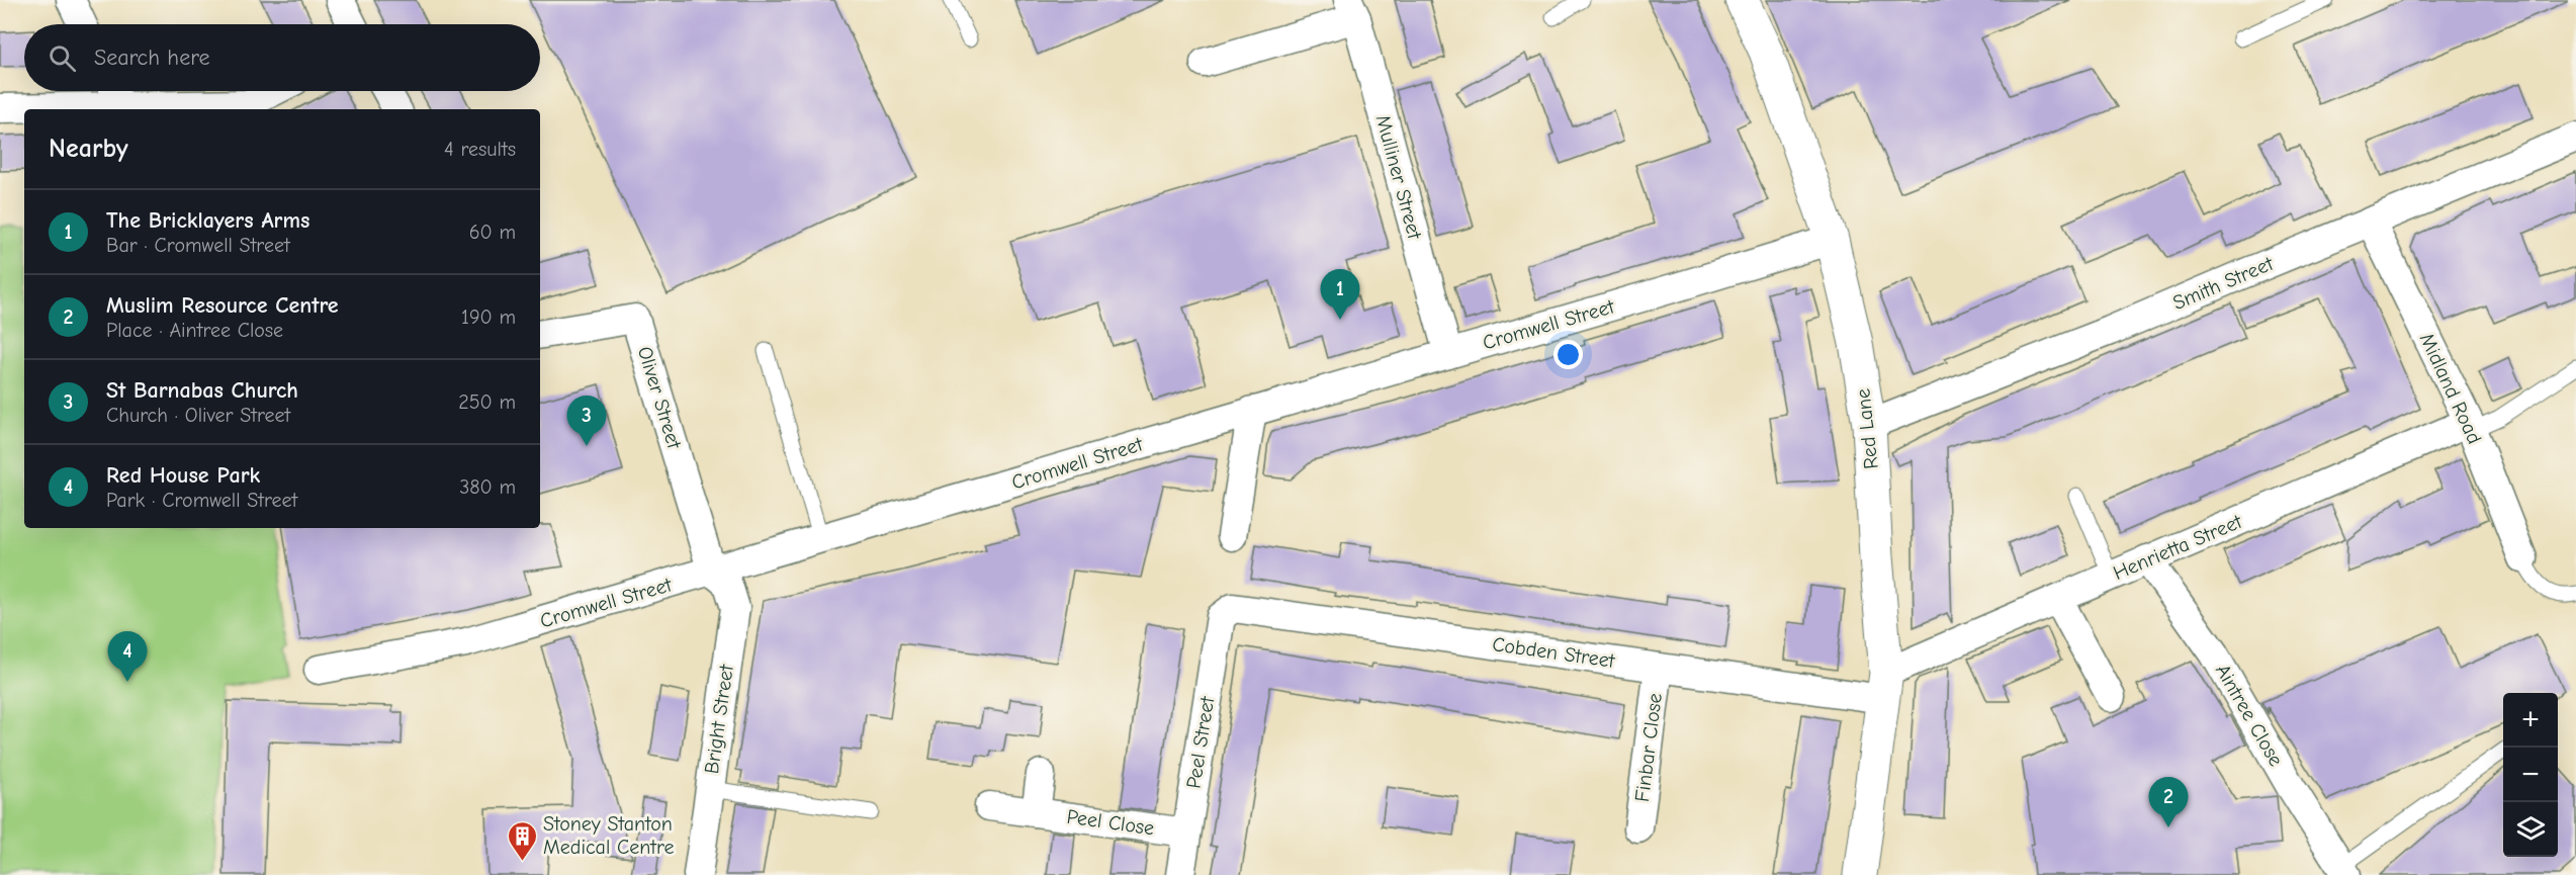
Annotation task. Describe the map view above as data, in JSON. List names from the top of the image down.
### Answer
{
  "streets": {
    "street": [
      "Mulliner Street",
      "Smith Street",
      "Cromwell Street",
      "Midland Road",
      "Oliver Street",
      "Red Lane",
      "Henrietta Street",
      "Cobden Street",
      "Aintree Close",
      "Bright Street",
      "Peel Street",
      "Finbar Close",
      "Peel Close"
    ]
  },
  "crossings": [
    ["Mulliner Street", "Cromwell Street"],
    ["Smith Street", "Midland Road"],
    ["Smith Street", "Red Lane"],
    ["Cromwell Street", "Oliver Street"],
    ["Cromwell Street", "Red Lane"],
    ["Cromwell Street", "Bright Street"],
    ["Midland Road", "Henrietta Street"],
    ["Oliver Street", "Bright Street"],
    ["Red Lane", "Henrietta Street"],
    ["Red Lane", "Cobden Street"],
    ["Henrietta Street", "Cobden Street"],
    ["Henrietta Street", "Aintree Close"],
    ["Cobden Street", "Peel Street"],
    ["Cobden Street", "Finbar Close"],
    ["Peel Street", "Peel Close"]
  ],
  "places": {
    "building": ["Stoney Stanton Medical Centre"]
  },
  "page": {
    "search": "Search here",
    "heading": ["Nearby", "4 results"],
    "list": [
      {
        "mark": "1",
        "name": "The Bricklayers Arms",
        "note": "Bar · Cromwell Street",
        "value": "60 m"
      },
      {
        "mark": "2",
        "name": "Muslim Resource Centre",
        "note": "Place · Aintree Close",
        "value": "190 m"
      },
      {
        "mark": "3",
        "name": "St Barnabas Church",
        "note": "Church · Oliver Street",
        "value": "250 m"
      },
      {
        "mark": "4",
        "name": "Red House Park",
        "note": "Park · Cromwell Street",
        "value": "380 m"
      }
    ],
    "pins": [
      "1",
      "3",
      "4",
      "2"
    ],
    "map_buttons": ["+", "−"]
  }
}
